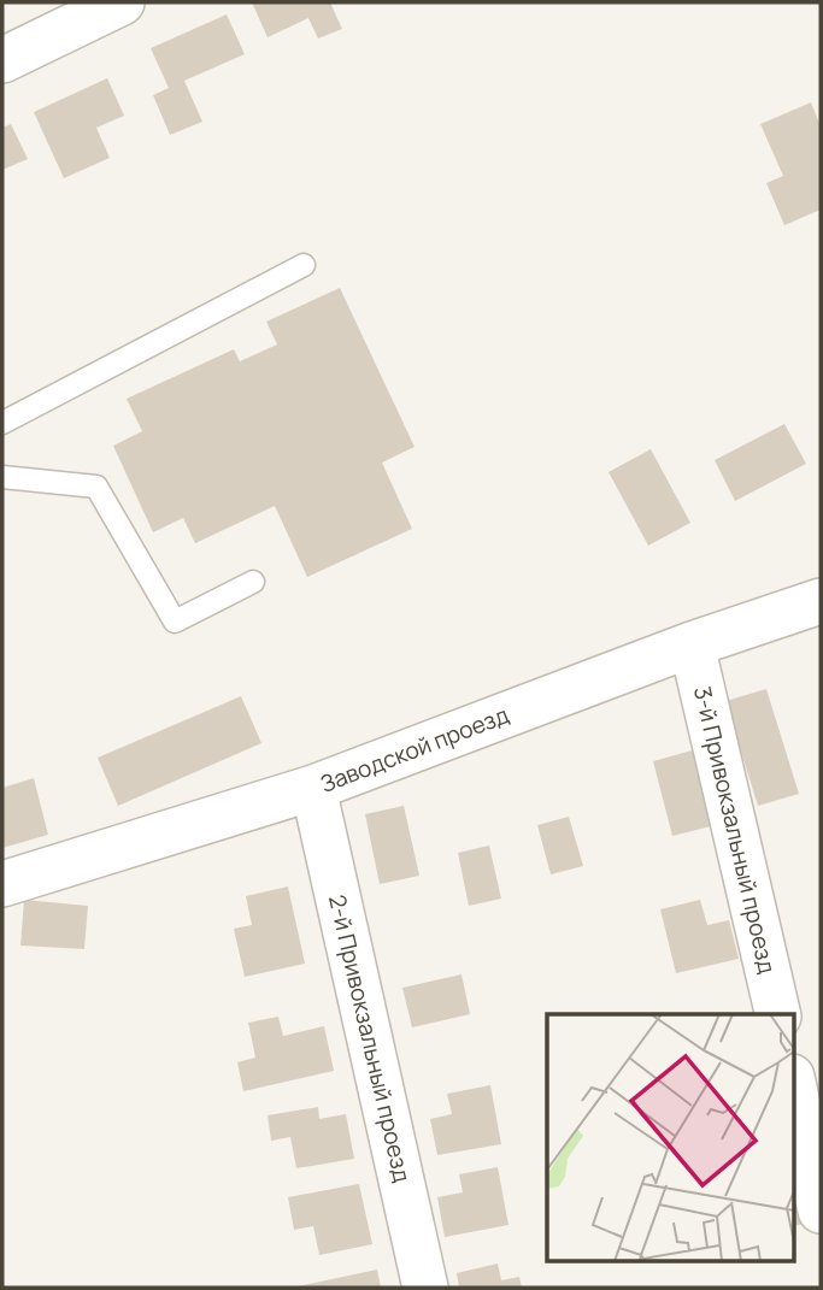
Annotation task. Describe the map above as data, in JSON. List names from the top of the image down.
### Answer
{
  "streets": {
    "street": ["Заводской проезд", "3-й Привокзальный проезд", "2-й Привокзальный проезд"]
  },
  "crossings": [
    ["Заводской проезд", "3-й Привокзальный проезд"],
    ["Заводской проезд", "2-й Привокзальный проезд"]
  ]
}
